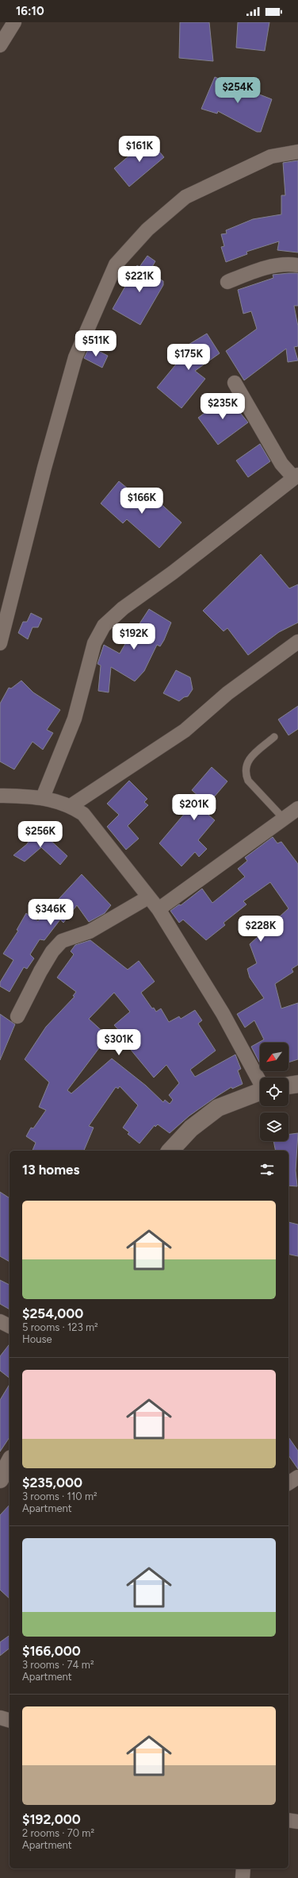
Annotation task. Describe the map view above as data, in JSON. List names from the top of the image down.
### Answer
{
  "north": "bottom left",
  "page": {
    "status": "16:10",
    "price": [
      "$254K",
      "$161K",
      "$221K",
      "$511K",
      "$175K",
      "$235K",
      "$166K",
      "$192K",
      "$201K",
      "$256K",
      "$346K",
      "$228K",
      "$301K"
    ],
    "heading": "13 homes",
    "list": [
      {
        "name": "$254,000",
        "note": "5 rooms · 123 m² · House"
      },
      {
        "name": "$235,000",
        "note": "3 rooms · 110 m² · Apartment"
      },
      {
        "name": "$166,000",
        "note": "3 rooms · 74 m² · Apartment"
      },
      {
        "name": "$192,000",
        "note": "2 rooms · 70 m² · Apartment"
      }
    ]
  }
}
